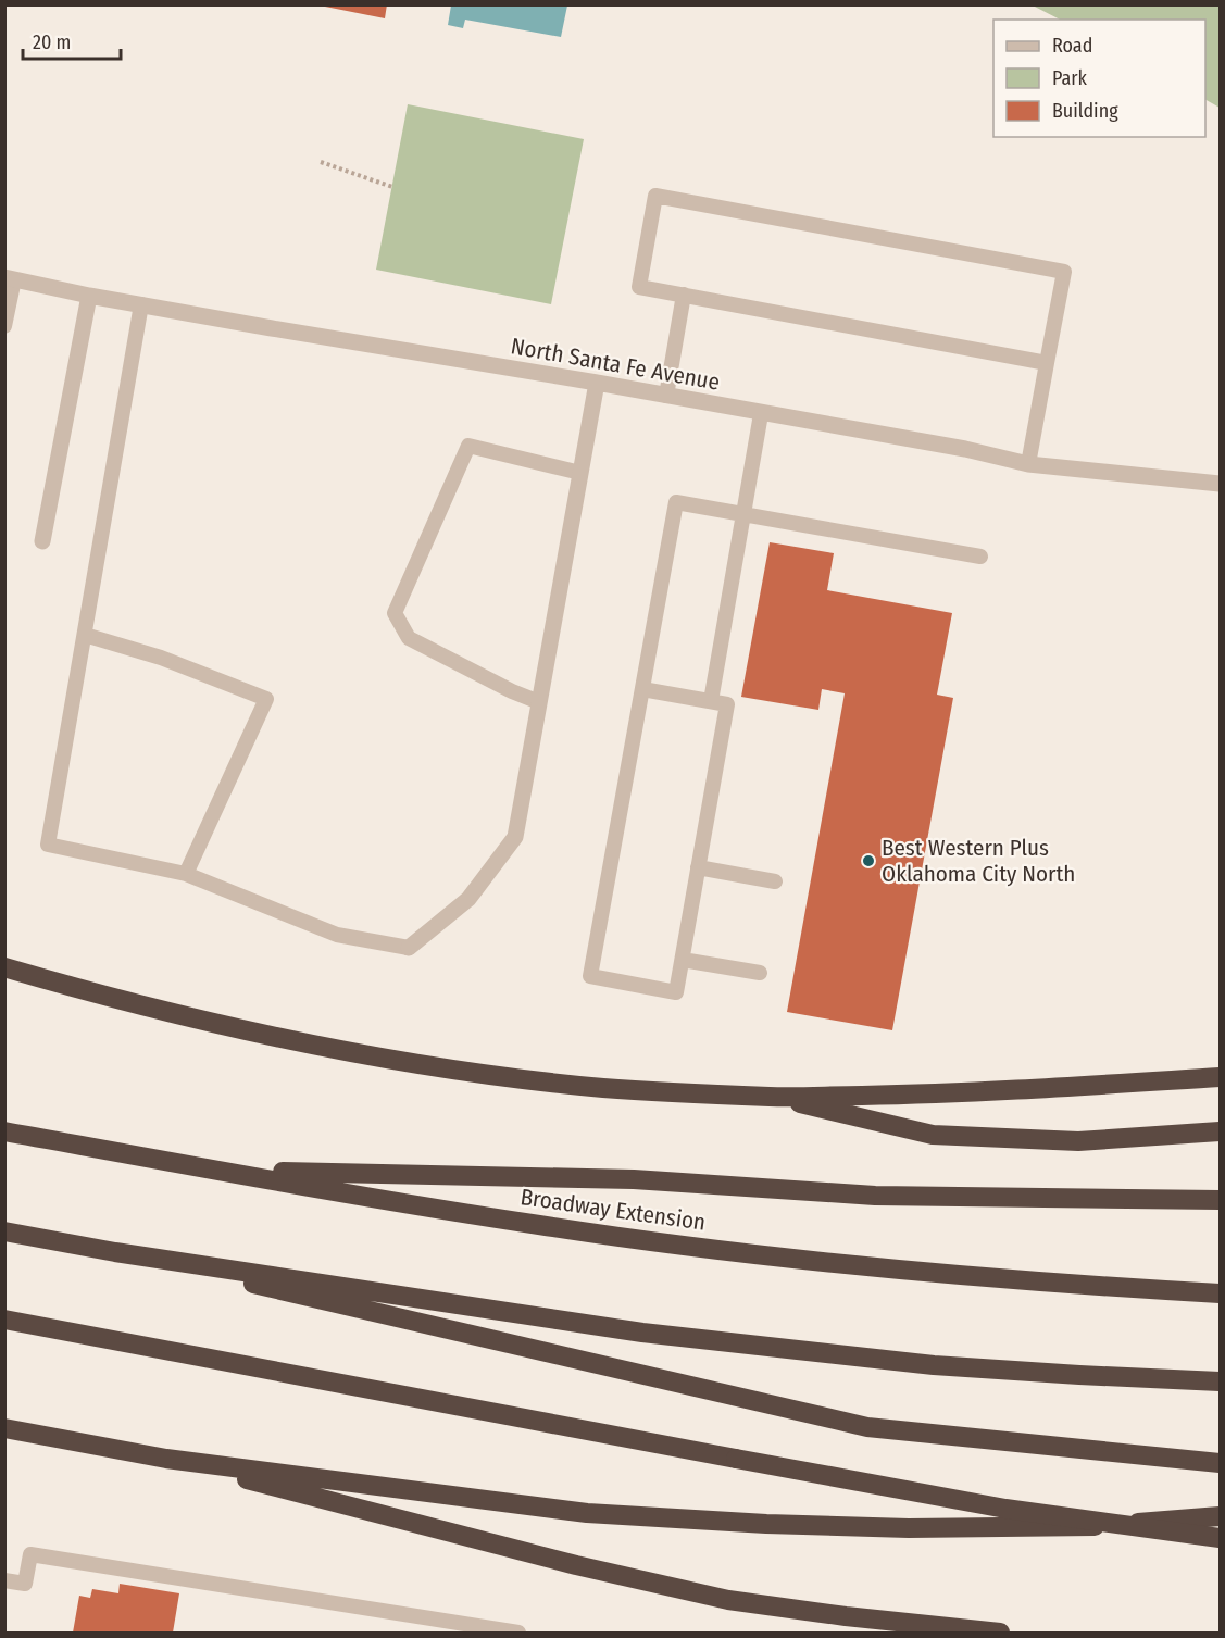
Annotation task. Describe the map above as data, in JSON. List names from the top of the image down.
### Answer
{
  "streets": {
    "highway": ["Broadway Extension"],
    "street": ["North Santa Fe Avenue"]
  },
  "places": ["Best Western Plus Oklahoma City North"],
  "legend": ["Road", "Park", "Building"],
  "scale_bar": "20 m"
}
